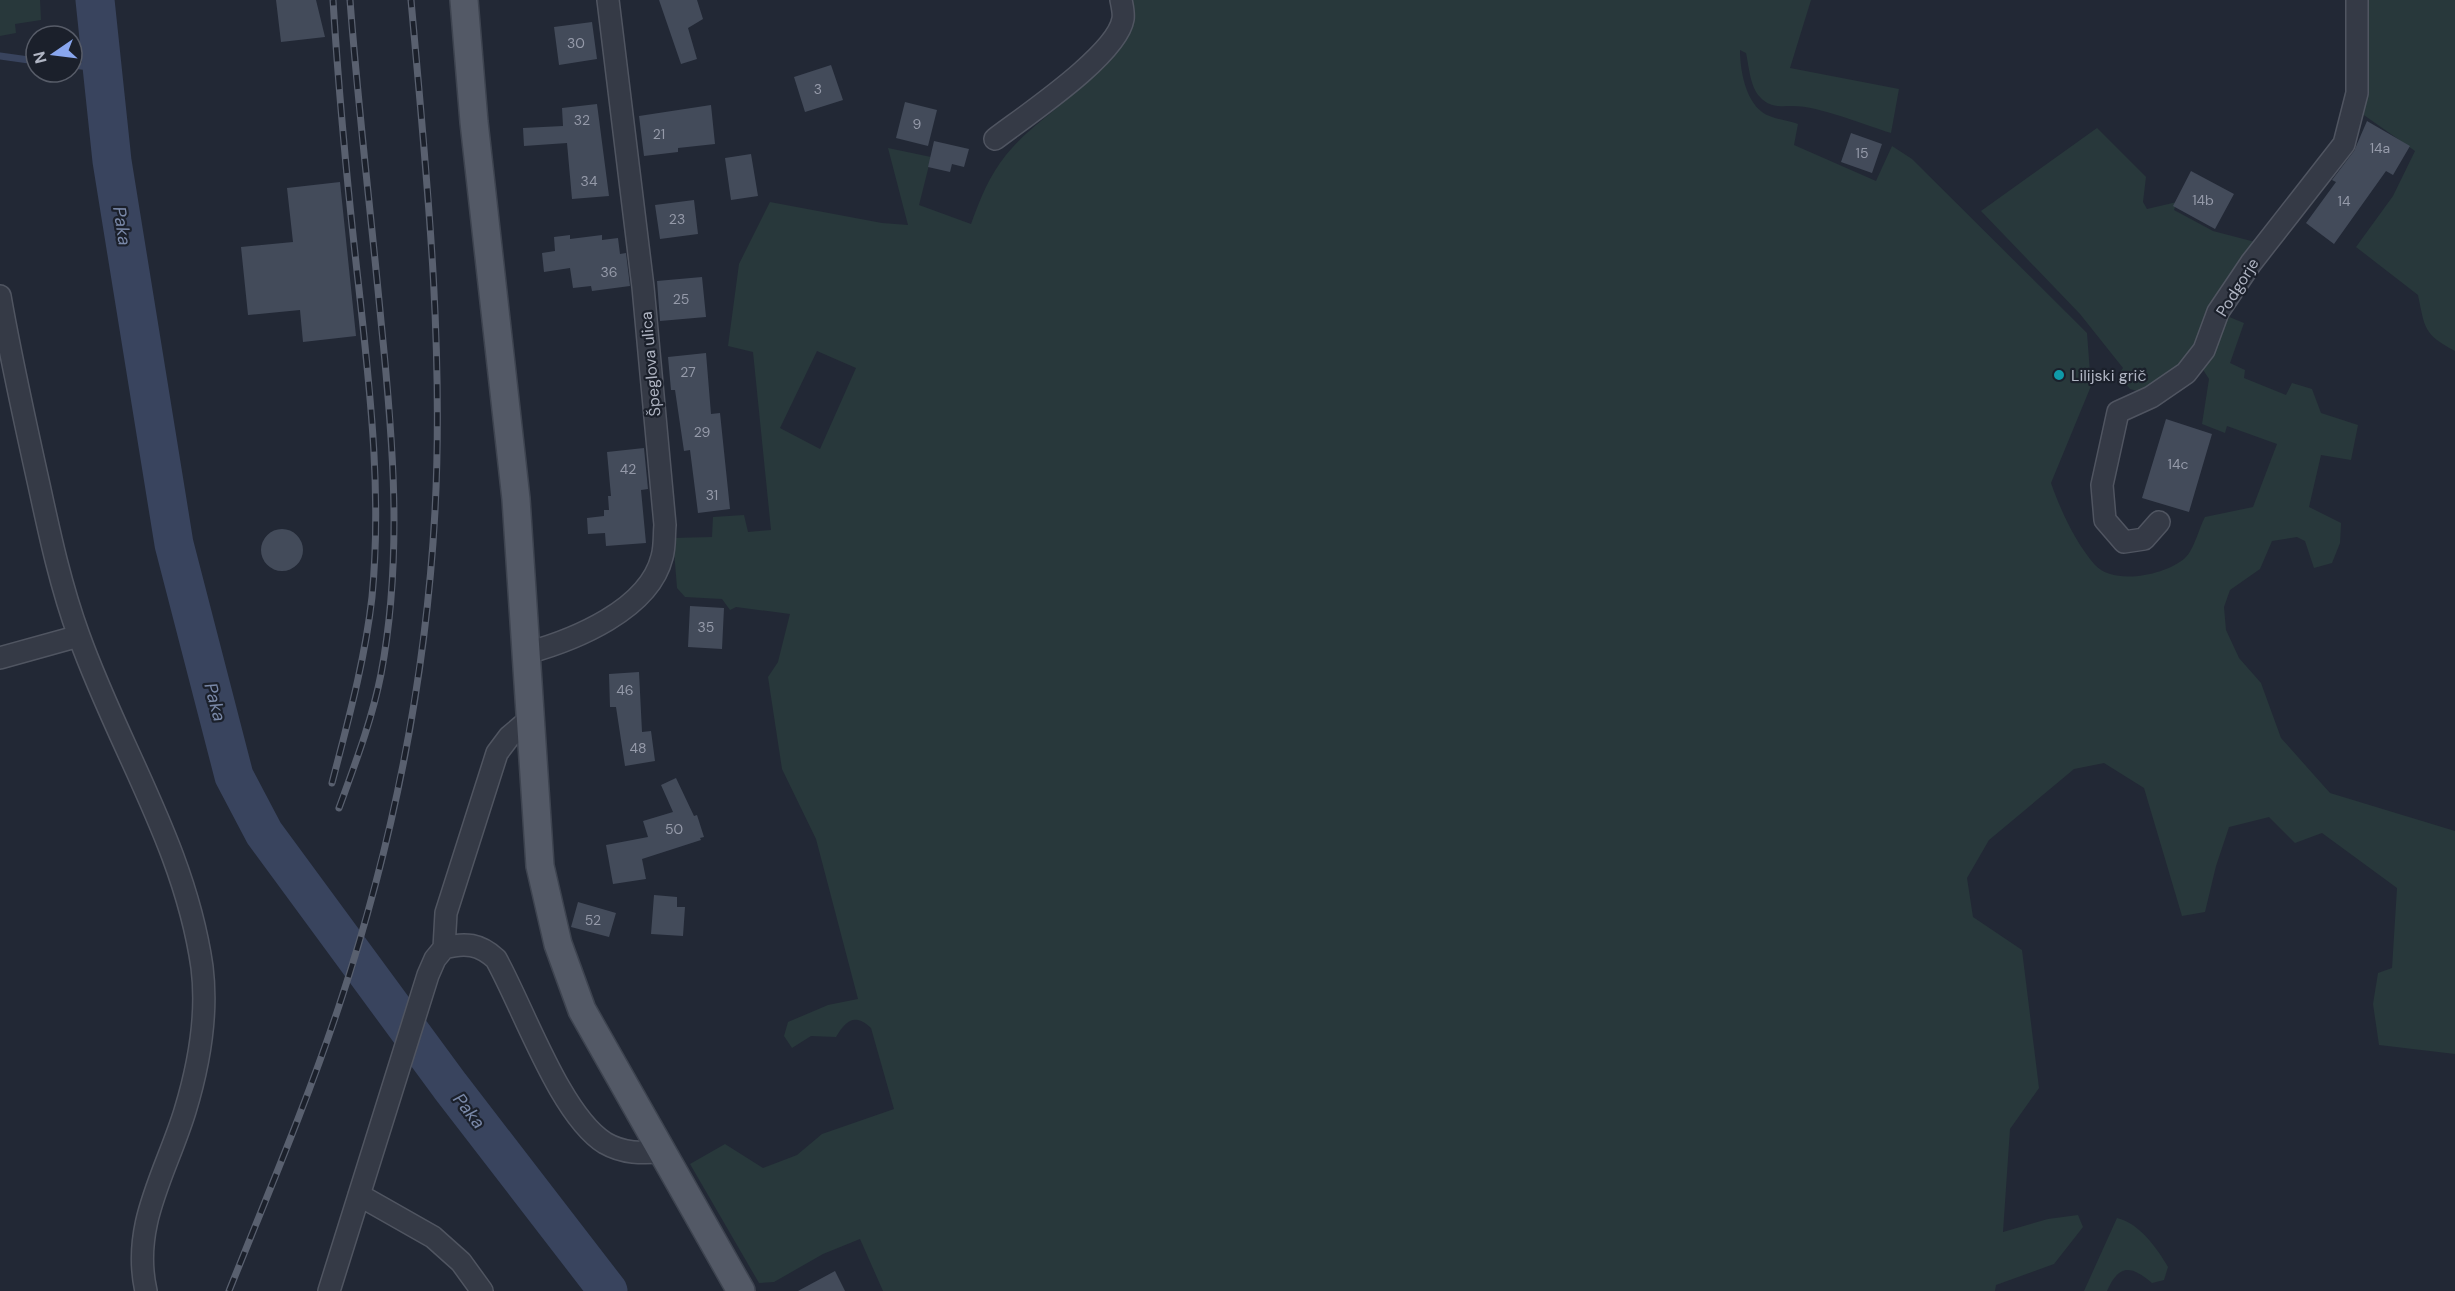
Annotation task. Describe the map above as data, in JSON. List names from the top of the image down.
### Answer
{
  "streets": {
    "street": ["Podgorje", "Špeglova ulica"]
  },
  "water": ["Paka"],
  "places": ["Lilijski grič"],
  "house_numbers": [
    "30",
    "3",
    "32",
    "9",
    "21",
    "14a",
    "15",
    "34",
    "14b",
    "14",
    "23",
    "36",
    "25",
    "27",
    "29",
    "14c",
    "42",
    "31",
    "35",
    "46",
    "48",
    "50",
    "52"
  ],
  "north": "left"
}
